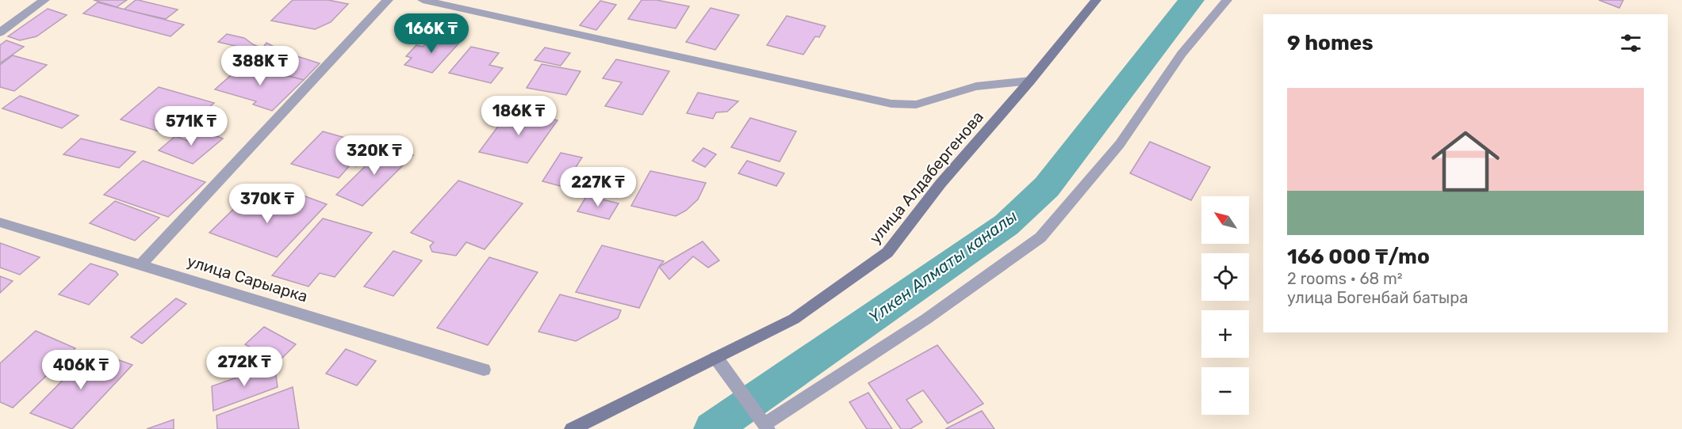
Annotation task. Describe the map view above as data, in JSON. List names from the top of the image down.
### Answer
{
  "streets": {
    "main road": ["улица Алдабергенова"],
    "street": ["улица Сарыарка"]
  },
  "water": ["Үлкен Алматы каналы"],
  "north": "top left",
  "page": {
    "price": [
      "166K ₸",
      "388K ₸",
      "186K ₸",
      "571K ₸",
      "320K ₸",
      "227K ₸",
      "370K ₸",
      "272K ₸",
      "406K ₸"
    ],
    "heading": "9 homes",
    "list": [
      {
        "name": "166 000 ₸/mo",
        "note": "2 rooms · 68 m² · улица Богенбай батыра"
      }
    ],
    "map_buttons": ["+", "−"]
  }
}
